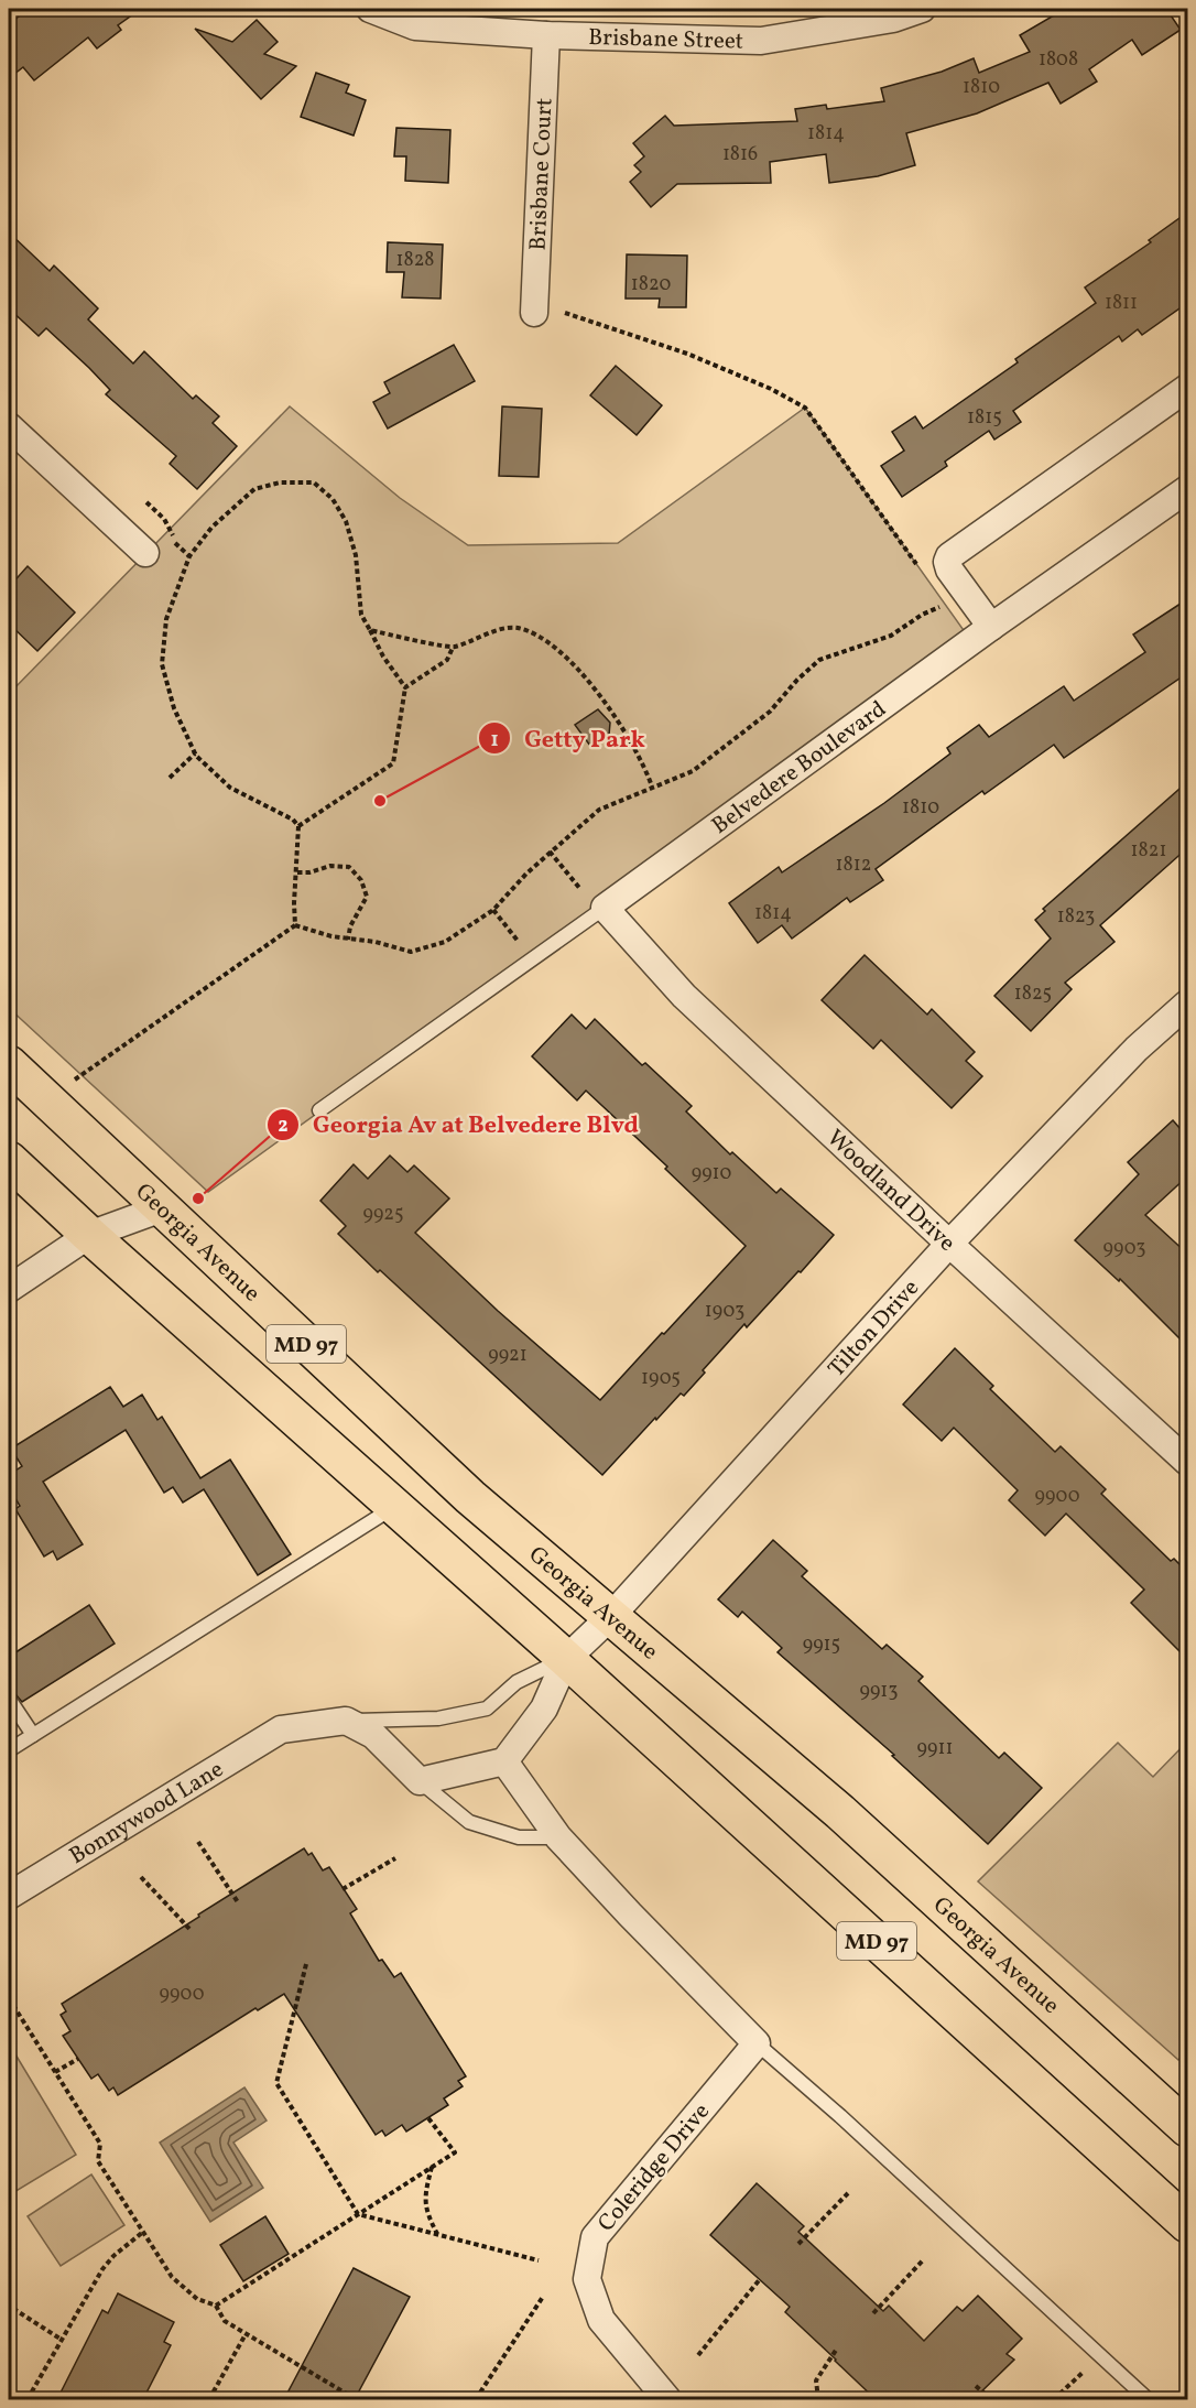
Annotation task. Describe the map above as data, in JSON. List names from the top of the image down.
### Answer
{
  "streets": {
    "main road": ["Georgia Avenue", "MD 97"],
    "street": [
      "Brisbane Street",
      "Brisbane Court",
      "Belvedere Boulevard",
      "Woodland Drive",
      "Tilton Drive",
      "Bonnywood Lane",
      "Coleridge Drive"
    ]
  },
  "crossings": [
    ["Brisbane Street", "Brisbane Court"],
    ["Belvedere Boulevard", "Woodland Drive"],
    ["Woodland Drive", "Tilton Drive"],
    ["Georgia Avenue", "Tilton Drive"],
    ["Tilton Drive", "MD 97"]
  ],
  "places": ["Getty Park", "Georgia Av at Belvedere Blvd"],
  "house_numbers": [
    "1808",
    "1810",
    "1814",
    "1816",
    "1828",
    "1820",
    "1811",
    "1815",
    "1810",
    "1821",
    "1812",
    "1814",
    "1823",
    "1825",
    "9910",
    "9925",
    "9903",
    "1903",
    "9921",
    "1905",
    "9900",
    "9915",
    "9913",
    "9911",
    "9900"
  ]
}
